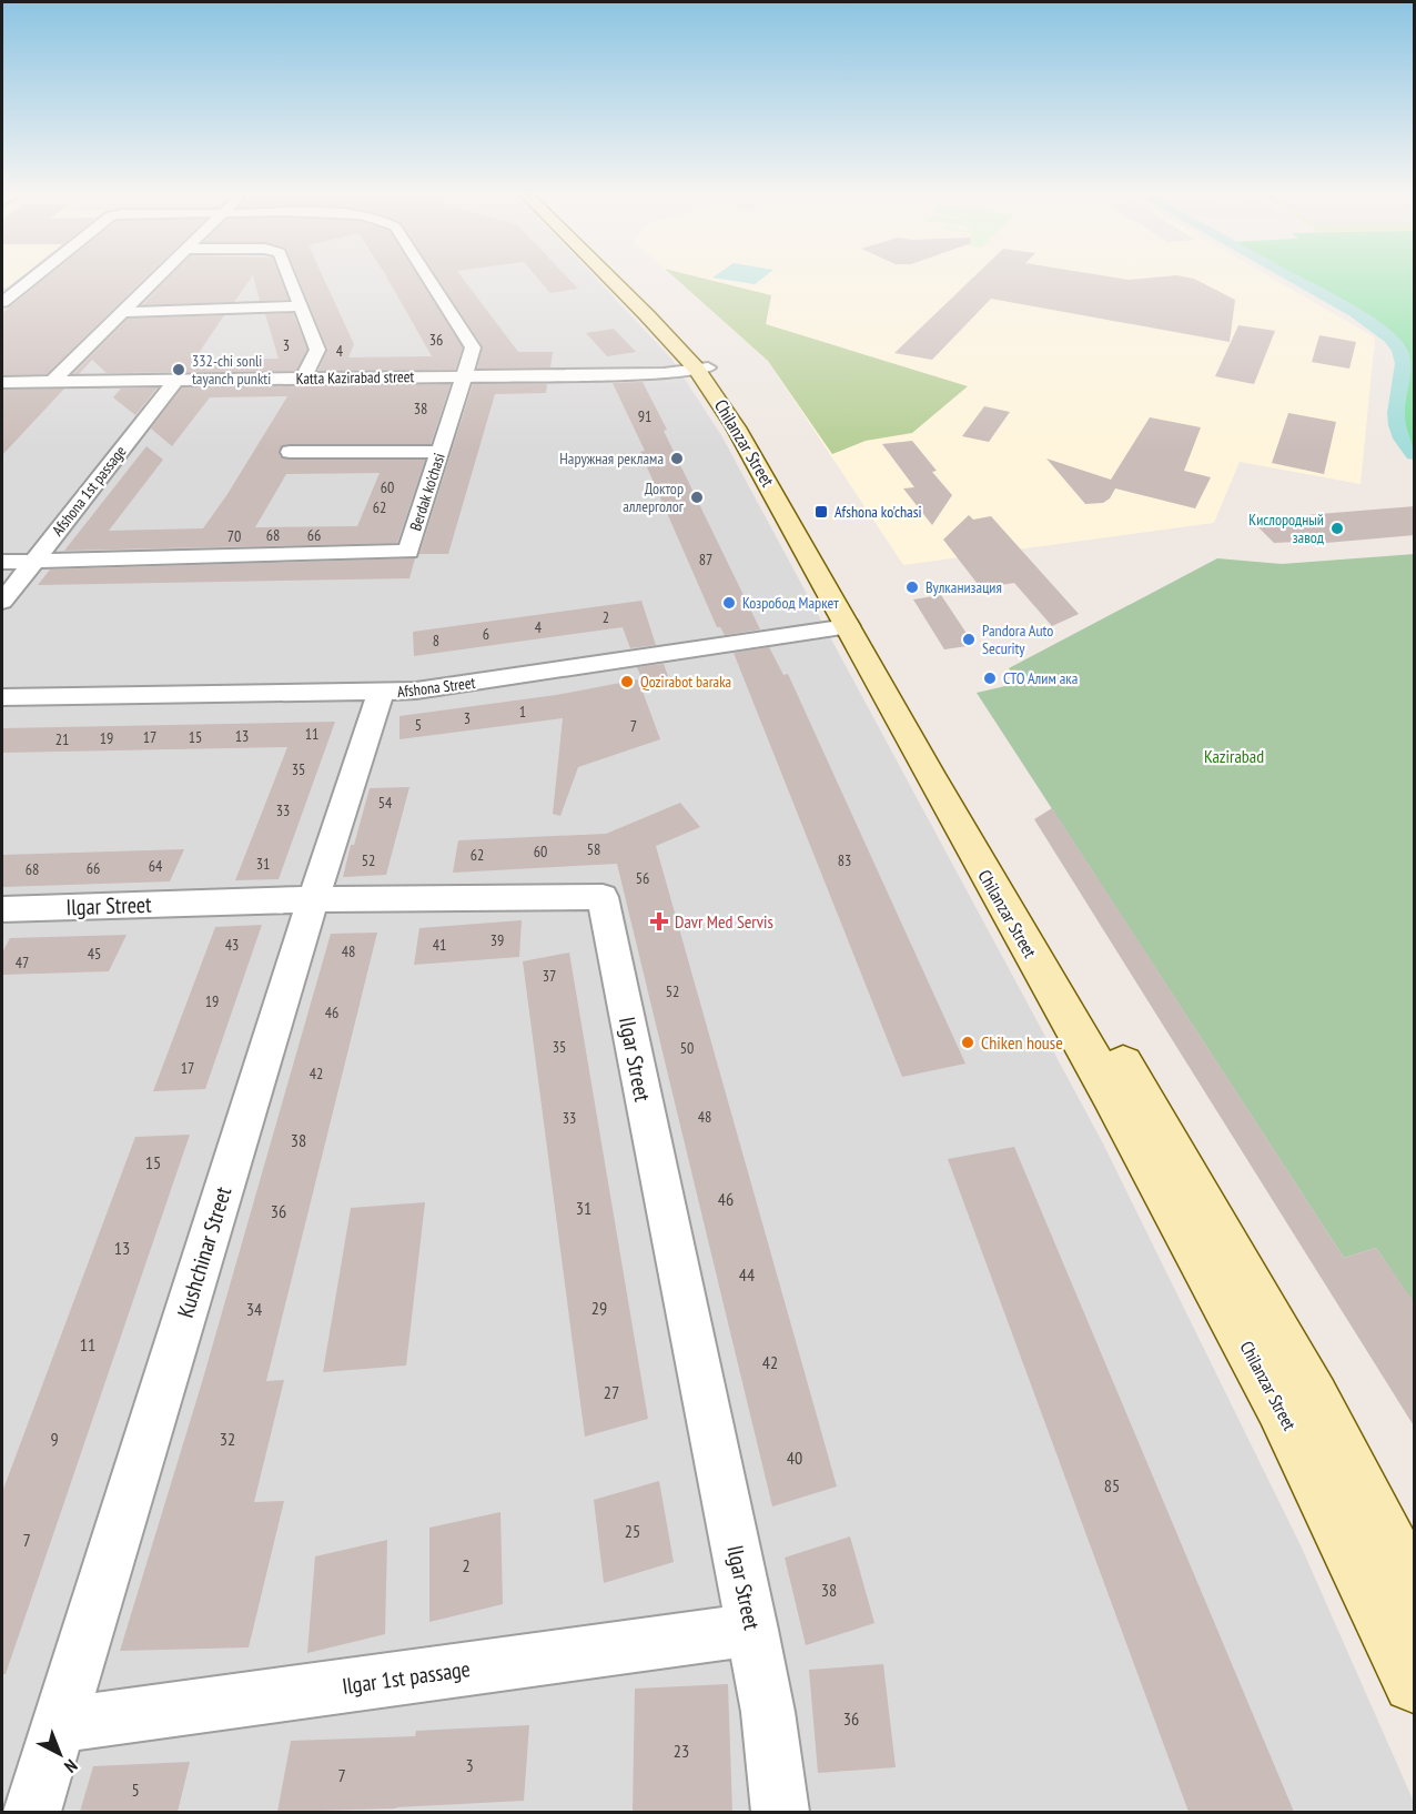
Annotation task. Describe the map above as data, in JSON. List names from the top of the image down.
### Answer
{
  "streets": {
    "main road": ["Chilanzar Street"],
    "street": [
      "Katta Kazirabad street",
      "Afshona 1st passage",
      "Berdak ko'chasi",
      "Afshona Street",
      "Ilgar Street",
      "Kushchinar Street",
      "Ilgar 1st passage"
    ]
  },
  "crossings": [
    ["Katta Kazirabad street", "Chilanzar Street"],
    ["Katta Kazirabad street", "Afshona 1st passage"],
    ["Katta Kazirabad street", "Berdak ko'chasi"],
    ["Chilanzar Street", "Afshona Street"],
    ["Afshona 1st passage", "Berdak ko'chasi"],
    ["Afshona Street", "Kushchinar Street"],
    ["Ilgar Street", "Kushchinar Street"],
    ["Ilgar Street", "Ilgar 1st passage"],
    ["Kushchinar Street", "Ilgar 1st passage"]
  ],
  "parks": ["Kazirabad"],
  "places": {
    "other": [
      "332-chi sonli tayanch punkti",
      "Наружная реклама",
      "Доктор аллерголог",
      "Кислородный завод",
      "Вулканизация",
      "Козробод Маркет",
      "Pandora Auto Security",
      "СТО Алим ака",
      "Qozirabot baraka",
      "Chiken house"
    ],
    "transit": ["Afshona ko'chasi"],
    "health": ["Davr Med Servis"]
  },
  "house_numbers": [
    "36",
    "3",
    "4",
    "38",
    "91",
    "60",
    "62",
    "68",
    "66",
    "70",
    "87",
    "2",
    "4",
    "6",
    "8",
    "1",
    "3",
    "5",
    "7",
    "11",
    "13",
    "17",
    "15",
    "19",
    "21",
    "35",
    "54",
    "33",
    "58",
    "60",
    "62",
    "52",
    "83",
    "31",
    "64",
    "66",
    "68",
    "56",
    "39",
    "43",
    "41",
    "48",
    "45",
    "47",
    "37",
    "52",
    "19",
    "46",
    "35",
    "50",
    "17",
    "42",
    "48",
    "33",
    "38",
    "15",
    "46",
    "31",
    "36",
    "13",
    "44",
    "29",
    "34",
    "11",
    "42",
    "27",
    "9",
    "32",
    "40",
    "85",
    "25",
    "7",
    "2",
    "38",
    "36",
    "23",
    "3",
    "7",
    "5"
  ],
  "north": "bottom right"
}
